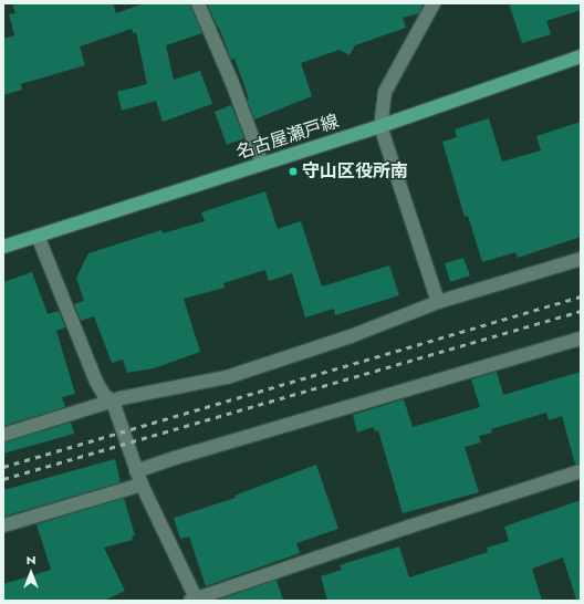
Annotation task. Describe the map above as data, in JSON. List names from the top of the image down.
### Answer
{
  "streets": {
    "main road": ["名古屋瀬戸線"]
  },
  "places": ["守山区役所南"],
  "north": "top"
}
